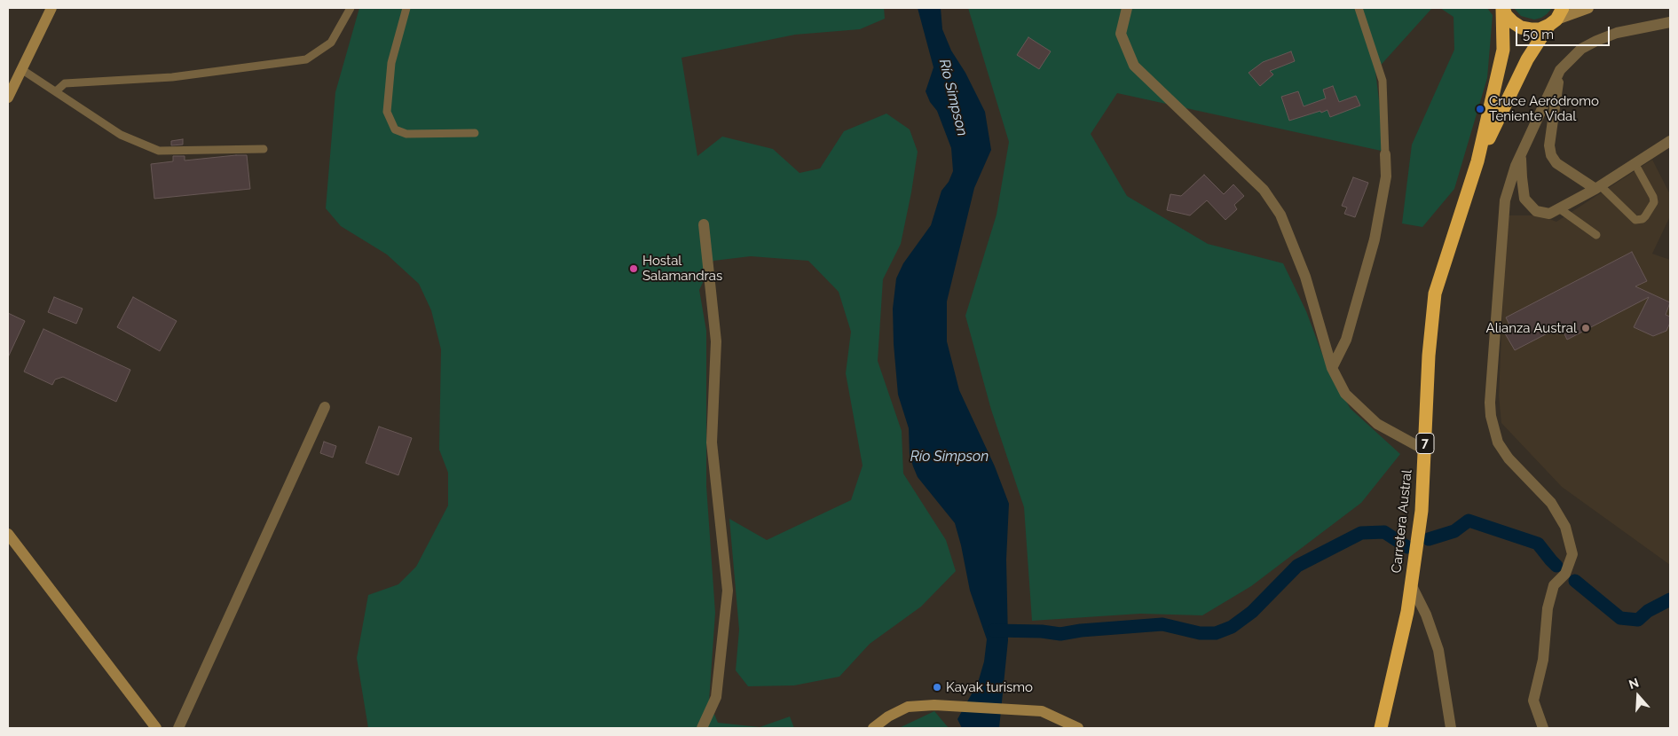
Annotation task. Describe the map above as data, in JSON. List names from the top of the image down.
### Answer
{
  "streets": {
    "highway": ["7", "Carretera Austral"]
  },
  "water": ["Río Simpson"],
  "places": [
    "Cruce Aeródromo Teniente Vidal",
    "Hostal Salamandras",
    "Alianza Austral",
    "Kayak turismo"
  ],
  "scale_bar": "50 m",
  "north": "top"
}
